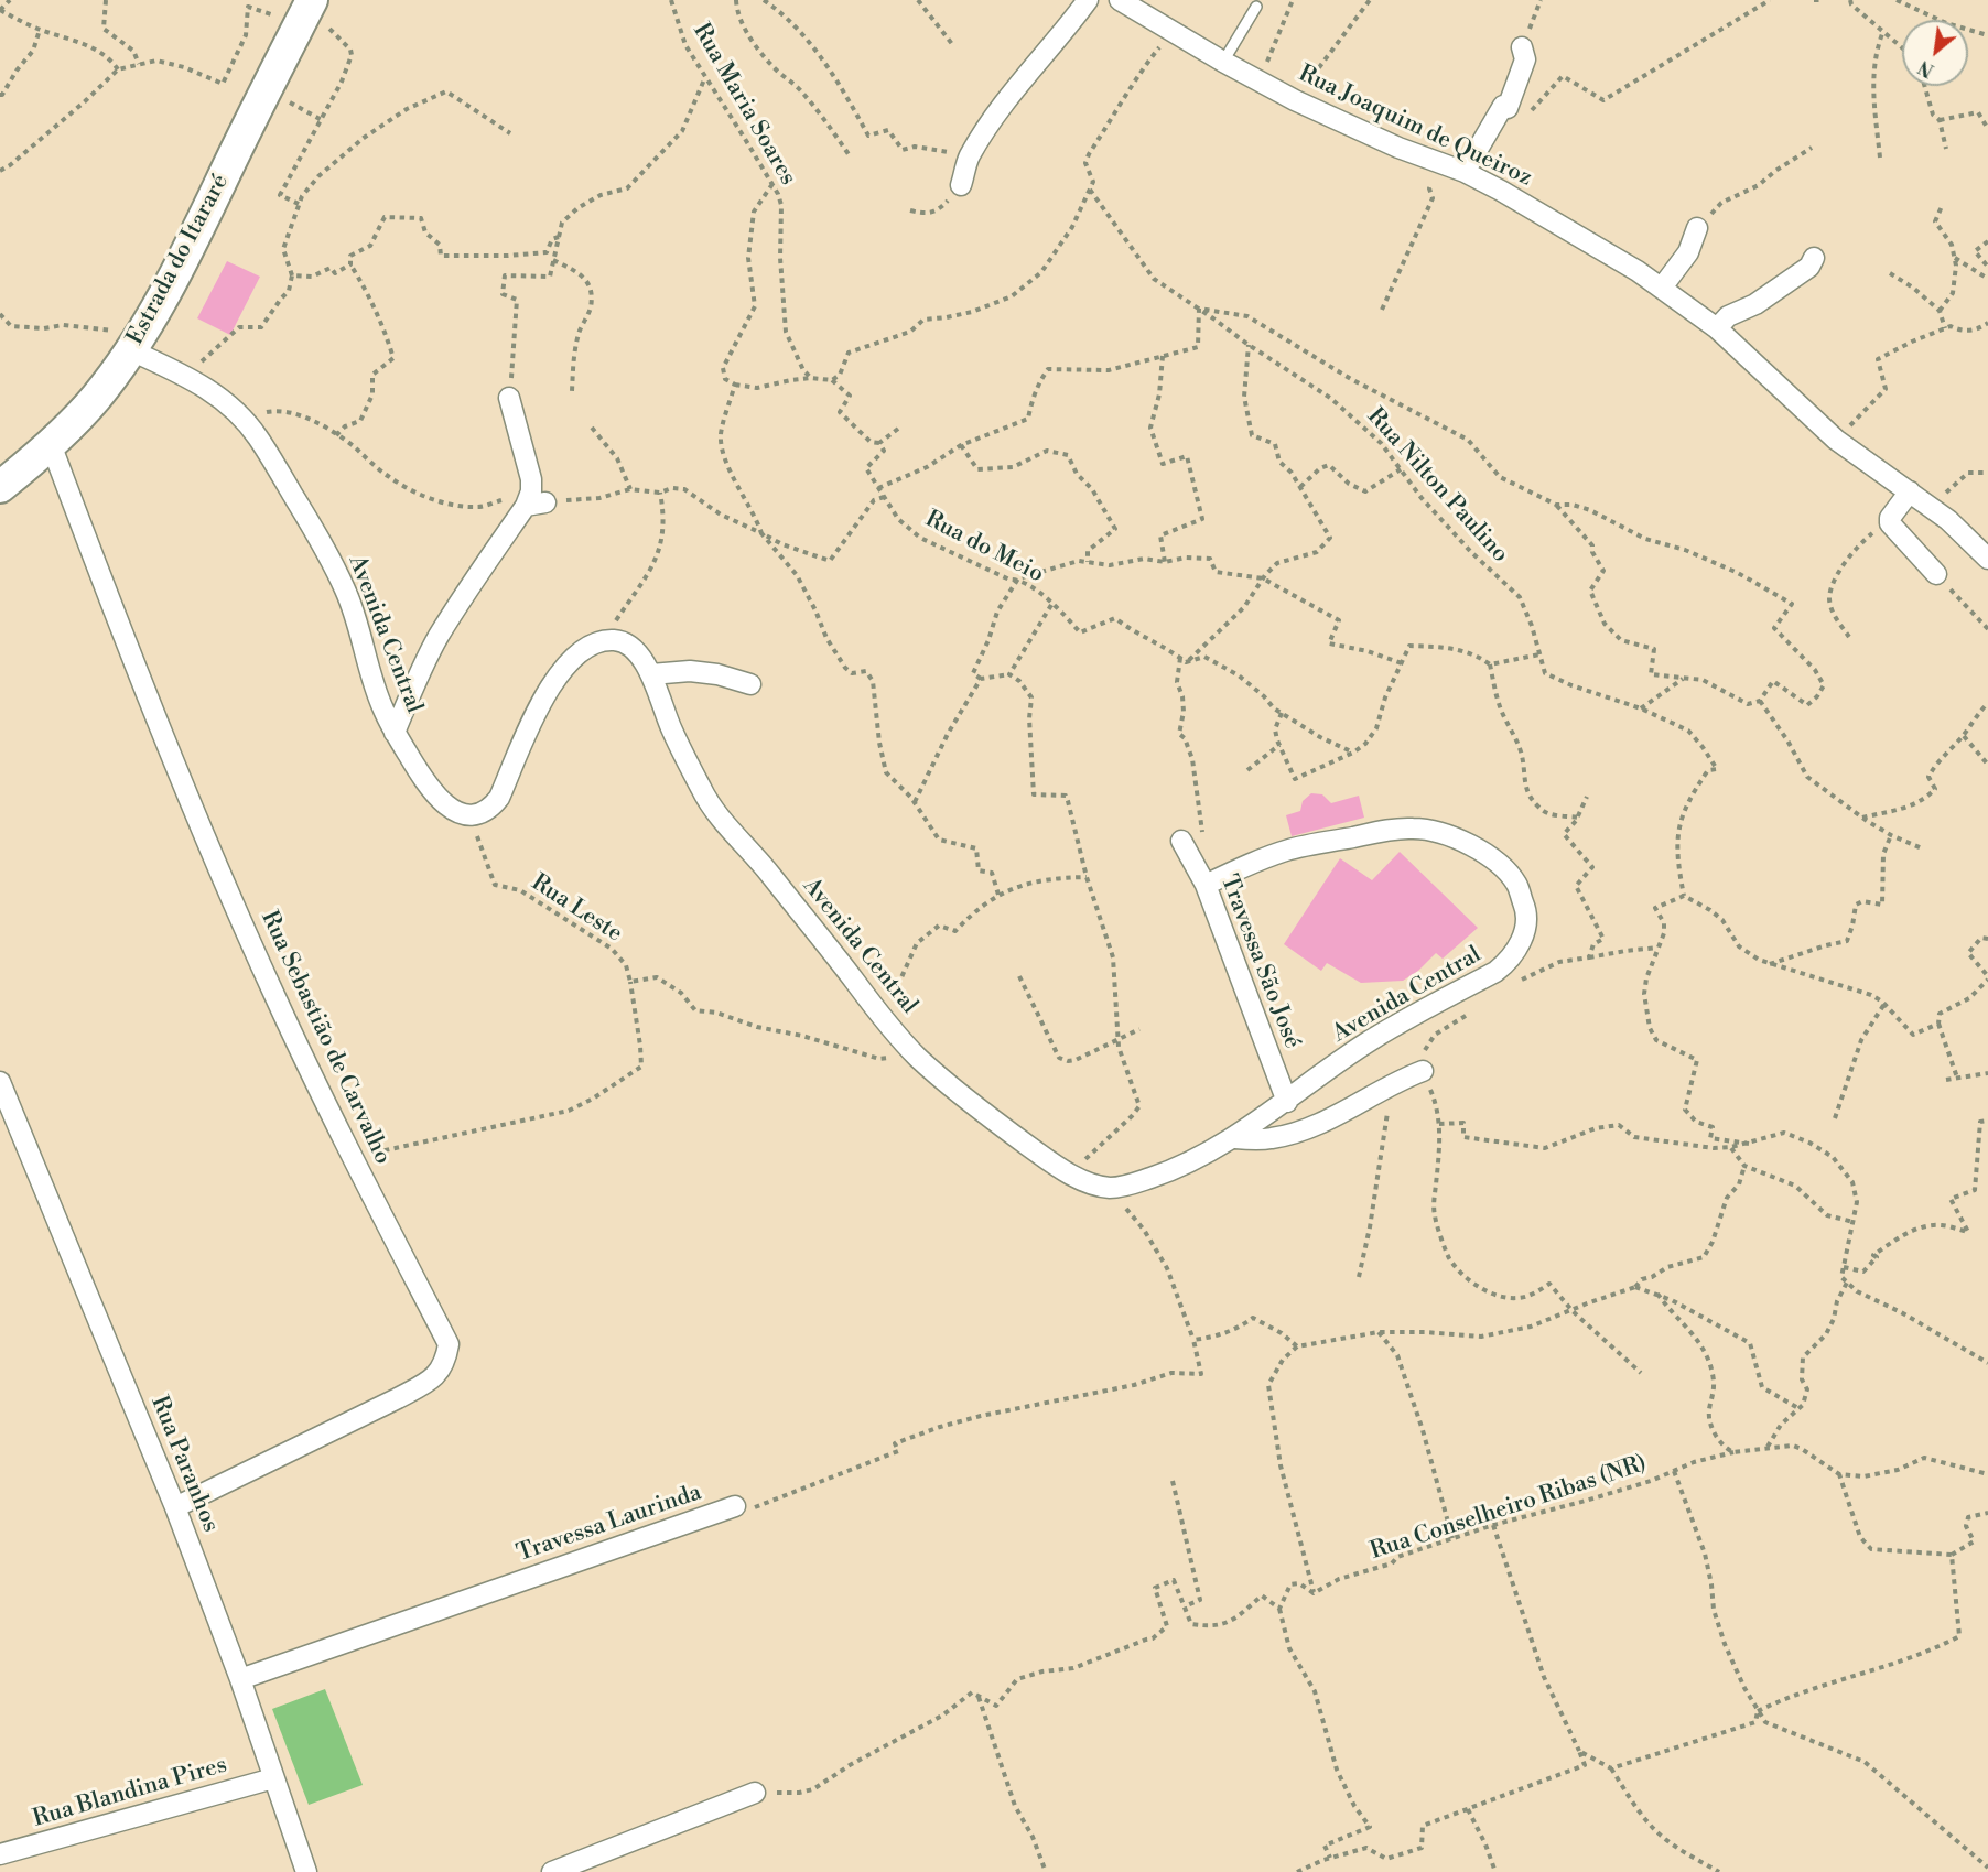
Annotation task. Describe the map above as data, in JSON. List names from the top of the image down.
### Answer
{
  "streets": {
    "main road": ["Estrada do Itararé"],
    "street": [
      "Rua Joaquim de Queiroz",
      "Avenida Central",
      "Travessa São José",
      "Rua Sebastião de Carvalho",
      "Rua Paranhos",
      "Travessa Laurinda",
      "Rua Blandina Pires"
    ],
    "path": [
      "Rua Maria Soares",
      "Rua Nilton Paulino",
      "Rua do Meio",
      "Rua Leste",
      "Rua Conselheiro Ribas (NR)"
    ]
  },
  "crossings": [
    ["Estrada do Itararé", "Avenida Central"],
    ["Estrada do Itararé", "Rua Sebastião de Carvalho"],
    ["Avenida Central", "Rua Leste"],
    ["Avenida Central", "Travessa São José"],
    ["Rua Sebastião de Carvalho", "Rua Paranhos"],
    ["Rua Paranhos", "Travessa Laurinda"],
    ["Rua Paranhos", "Rua Blandina Pires"]
  ],
  "north": "bottom left"
}
